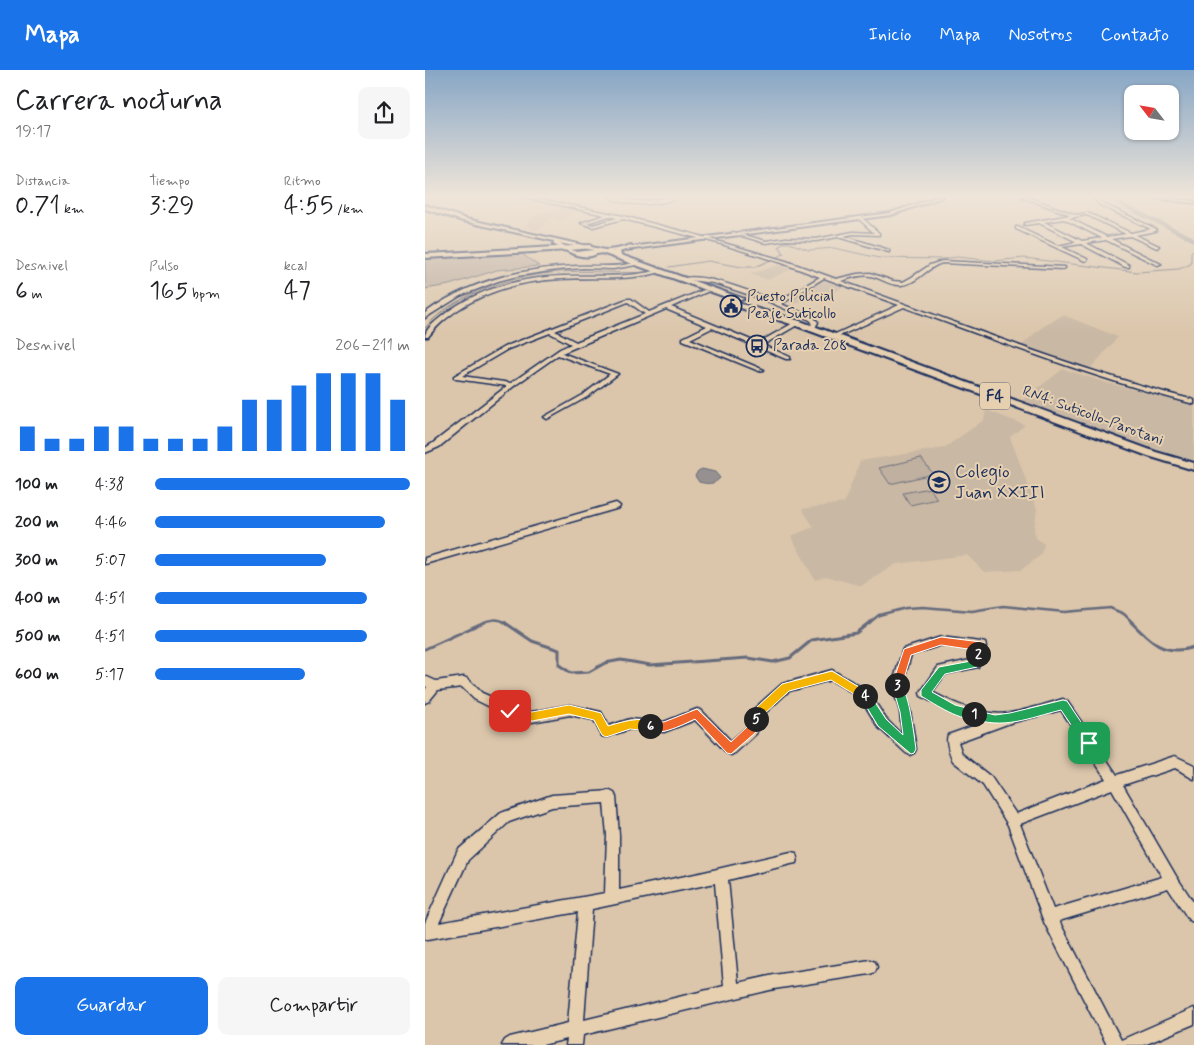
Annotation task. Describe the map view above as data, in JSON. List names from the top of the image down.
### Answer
{
  "streets": {
    "highway": ["F4", "RN4: Suticollo-Parotani"]
  },
  "crossings": [
    ["F4", "RN4: Suticollo-Parotani"]
  ],
  "places": {
    "public building": ["Puesto Policial Peaje Suticollo"],
    "bus stop": ["Parada 208"],
    "school or university": ["Colegio Juan XXIII"]
  },
  "north": "top left",
  "page": {
    "header": "Mapa",
    "nav": [
      "Inicio",
      "Mapa",
      "Nosotros",
      "Contacto"
    ],
    "heading": ["Carrera nocturna", "19:17"],
    "stats": [
      ["Distancia", "0.71 km"],
      ["Tiempo", "3:29"],
      ["Ritmo", "4:55 /km"],
      ["Desnivel", "6 m"],
      ["Pulso", "165 bpm"],
      ["kcal", "47"]
    ],
    "chart": ["Desnivel", "206–211 m"],
    "list": [
      {
        "name": "100 m",
        "note": "4:38"
      },
      {
        "name": "200 m",
        "note": "4:46"
      },
      {
        "name": "300 m",
        "note": "5:07"
      },
      {
        "name": "400 m",
        "note": "4:51"
      },
      {
        "name": "500 m",
        "note": "4:51"
      },
      {
        "name": "600 m",
        "note": "5:17"
      }
    ],
    "pins": [
      "2",
      "3",
      "4",
      "1",
      "5",
      "6"
    ],
    "buttons": ["Guardar", "Compartir"]
  }
}
